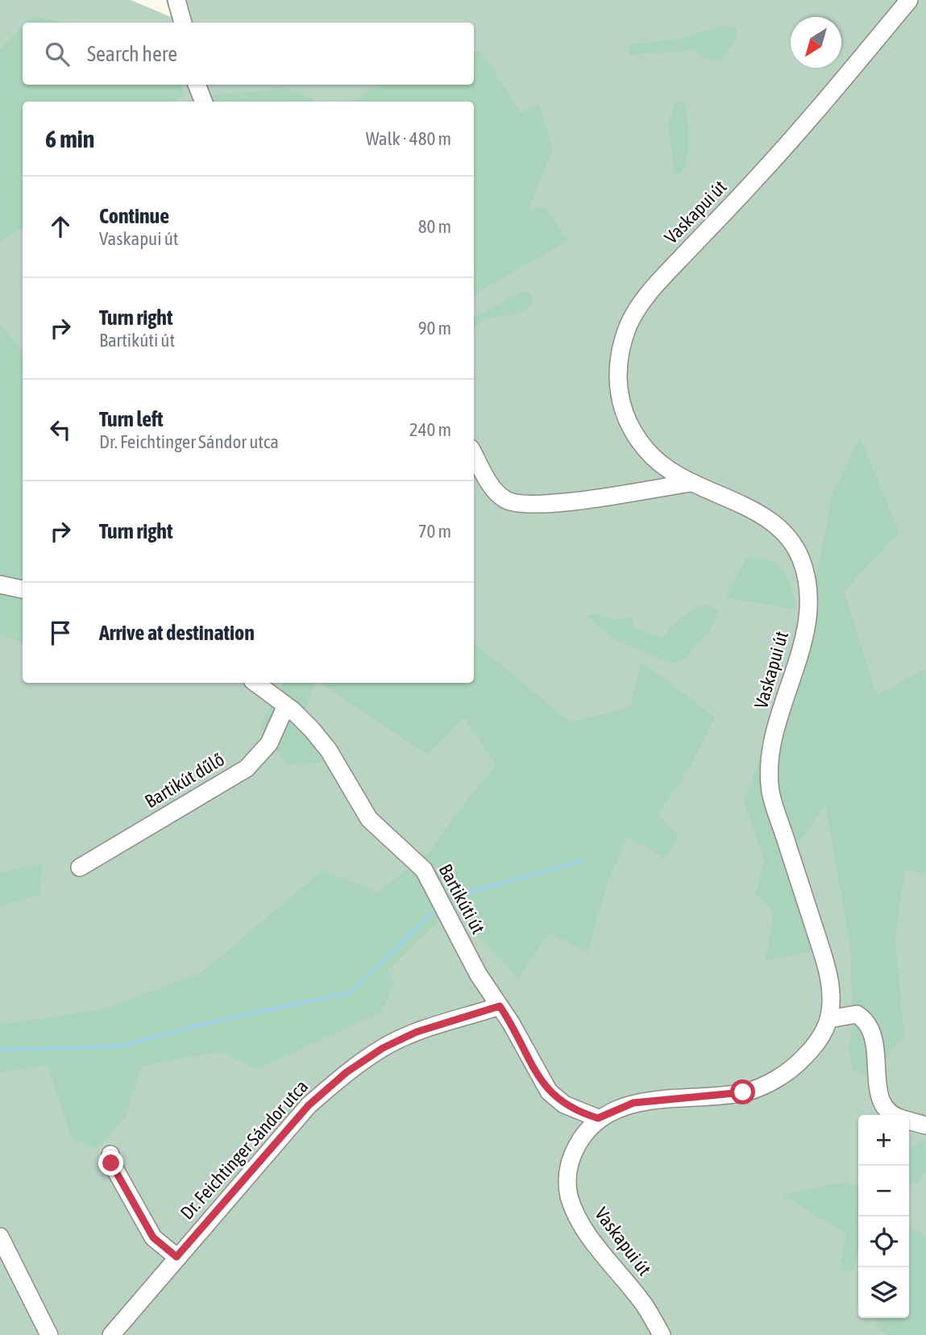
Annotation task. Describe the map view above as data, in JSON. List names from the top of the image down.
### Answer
{
  "streets": {
    "street": [
      "Vaskapui út",
      "Bartikút dűlő",
      "Bartikúti út",
      "Dr. Feichtinger Sándor utca"
    ]
  },
  "crossings": [
    ["Vaskapui út", "Bartikúti út"],
    ["Bartikút dűlő", "Bartikúti út"],
    ["Bartikúti út", "Dr. Feichtinger Sándor utca"]
  ],
  "north": "bottom left",
  "page": {
    "search": "Search here",
    "heading": ["6 min", "Walk · 480 m"],
    "list": [
      ["Continue", "Vaskapui út", "80 m"],
      ["Turn right", "Bartikúti út", "90 m"],
      ["Turn left", "Dr. Feichtinger Sándor utca", "240 m"],
      ["Turn right", "70 m"],
      "Arrive at destination"
    ],
    "map_buttons": ["+", "−"]
  }
}
